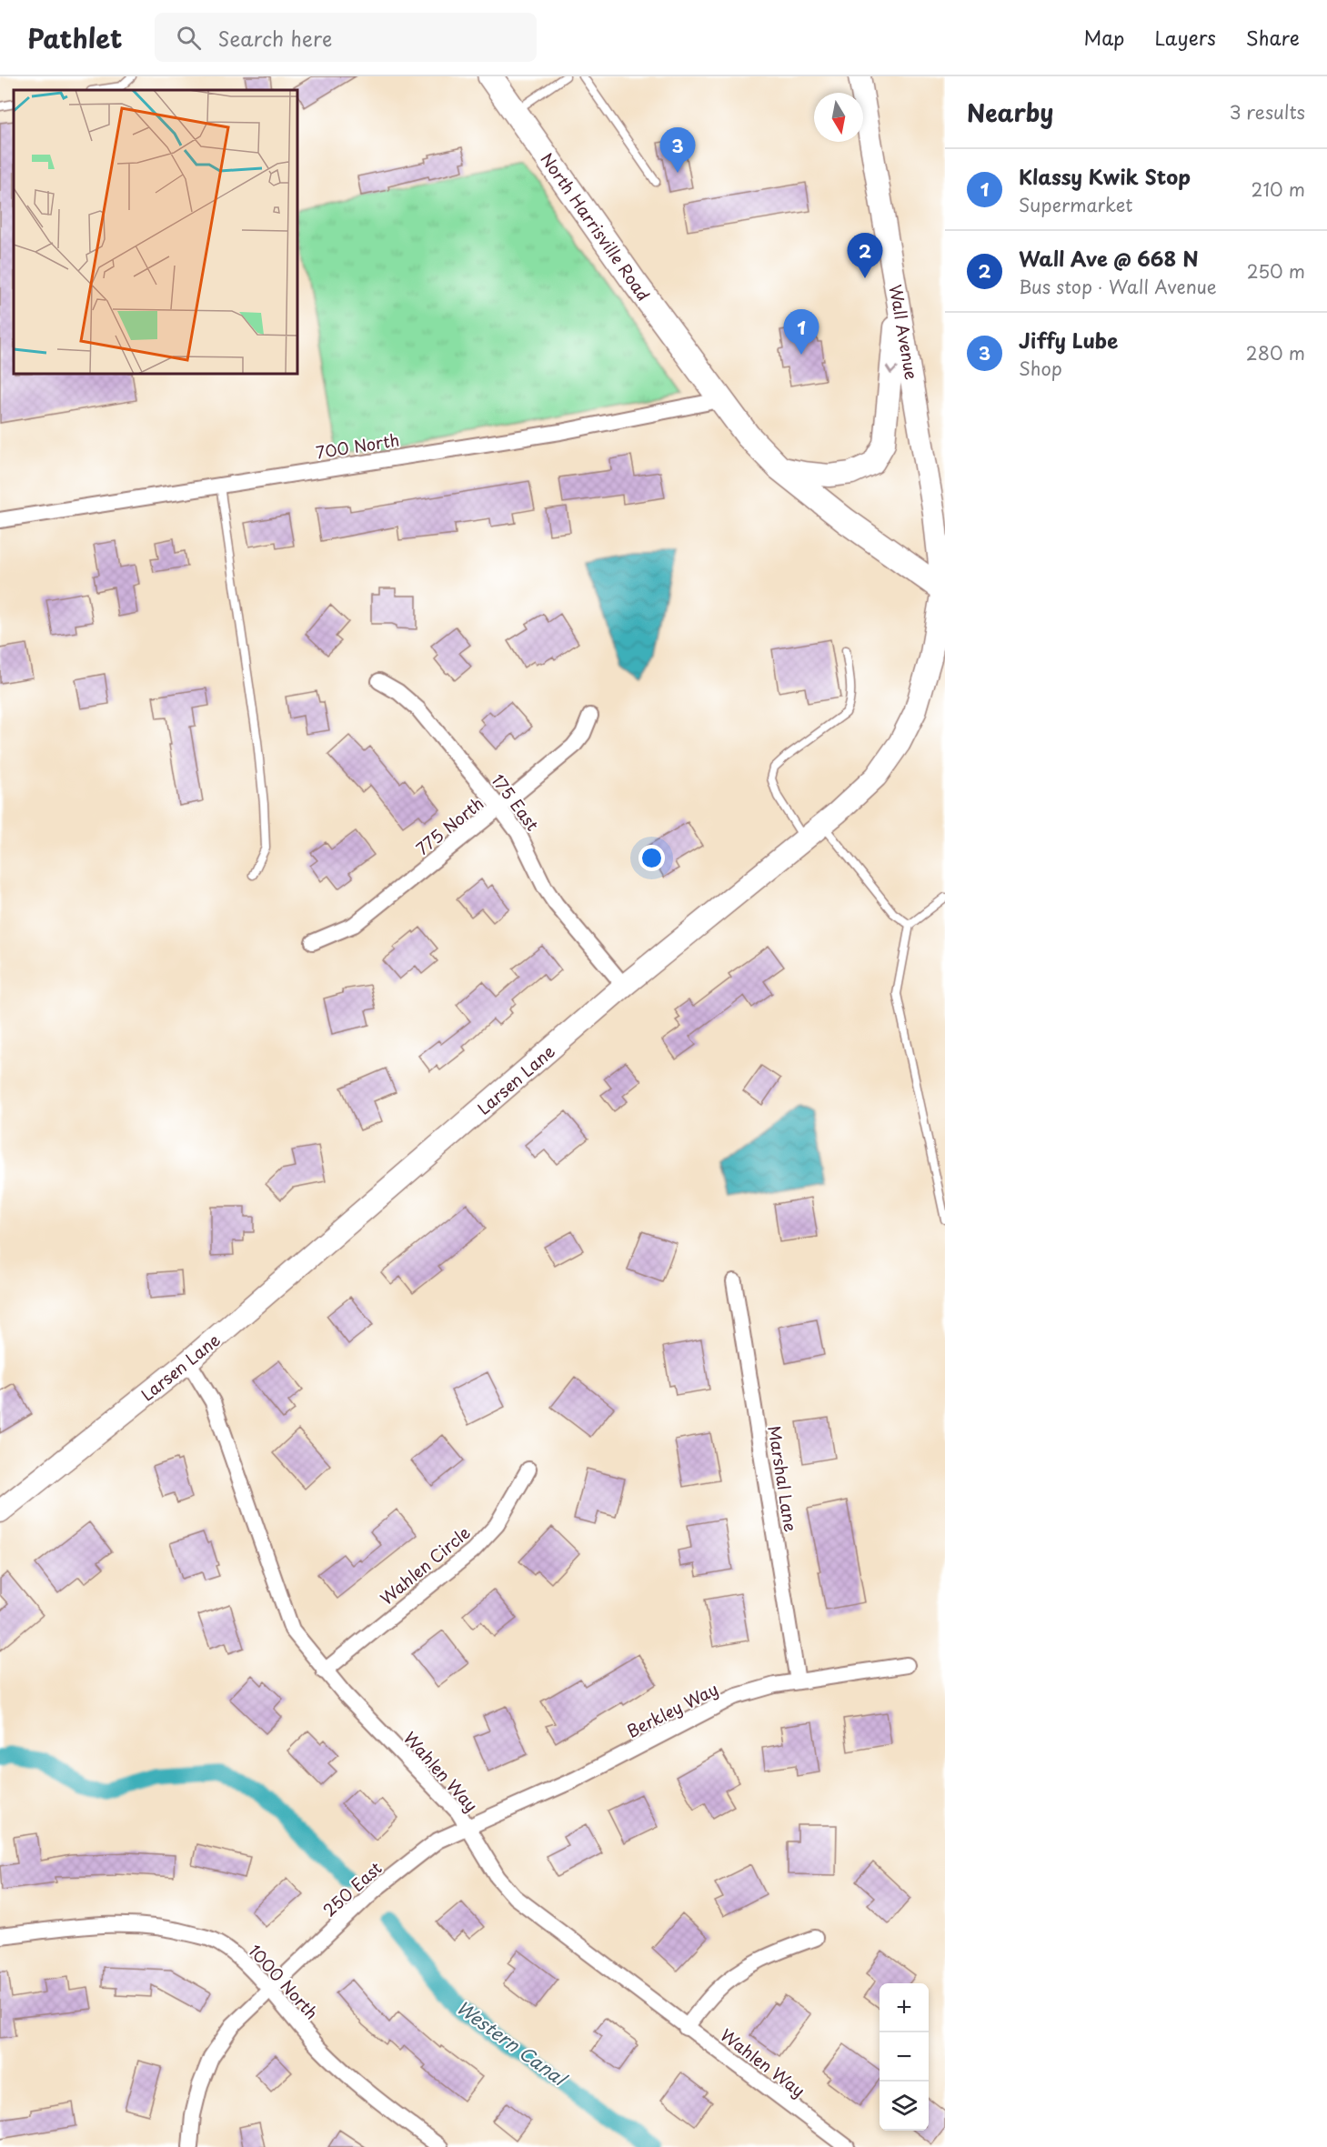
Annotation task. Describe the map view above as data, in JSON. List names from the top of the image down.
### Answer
{
  "streets": {
    "main road": ["North Harrisville Road", "Wall Avenue", "Larsen Lane"],
    "street": [
      "700 North",
      "175 East",
      "775 North",
      "Marshal Lane",
      "Wahlen Circle",
      "Berkley Way",
      "Wahlen Way",
      "250 East",
      "1000 North"
    ]
  },
  "crossings": [
    ["North Harrisville Road", "Wall Avenue"],
    ["North Harrisville Road", "700 North"],
    ["North Harrisville Road", "Larsen Lane"],
    ["Wall Avenue", "Larsen Lane"],
    ["175 East", "775 North"],
    ["175 East", "Larsen Lane"],
    ["Larsen Lane", "Wahlen Way"],
    ["Marshal Lane", "Berkley Way"],
    ["Wahlen Circle", "Wahlen Way"],
    ["Berkley Way", "Wahlen Way"],
    ["Berkley Way", "250 East"],
    ["Wahlen Way", "250 East"],
    ["250 East", "1000 North"]
  ],
  "water": ["Western Canal"],
  "north": "bottom",
  "page": {
    "header": "Pathlet",
    "search": "Search here",
    "nav": ["Map", "Layers", "Share"],
    "heading": ["Nearby", "3 results"],
    "pins": ["3", "2", "1"],
    "list": [
      {
        "mark": "1",
        "name": "Klassy Kwik Stop",
        "note": "Supermarket",
        "value": "210 m"
      },
      {
        "mark": "2",
        "name": "Wall Ave @ 668 N",
        "note": "Bus stop · Wall Avenue",
        "value": "250 m"
      },
      {
        "mark": "3",
        "name": "Jiffy Lube",
        "note": "Shop",
        "value": "280 m"
      }
    ],
    "map_buttons": ["+", "−"]
  }
}
